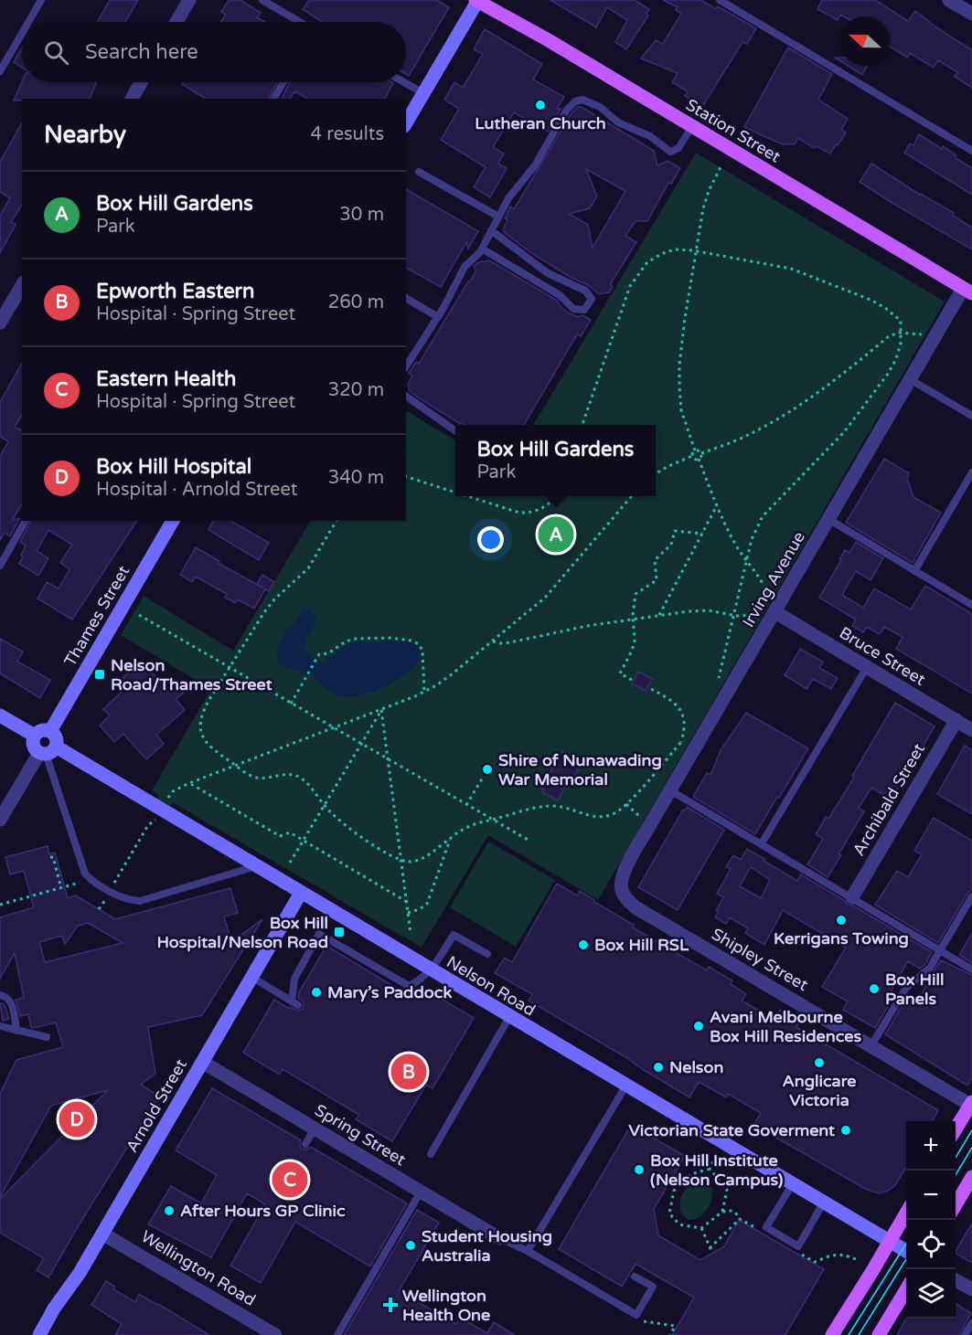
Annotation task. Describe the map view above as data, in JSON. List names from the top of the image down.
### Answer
{
  "streets": {
    "main road": [
      "Station Street",
      "Thames Street",
      "Nelson Road",
      "Arnold Street"
    ],
    "street": [
      "Irving Avenue",
      "Bruce Street",
      "Archibald Street",
      "Shipley Street",
      "Spring Street",
      "Wellington Road"
    ]
  },
  "crossings": [
    ["Station Street", "Irving Avenue"],
    ["Irving Avenue", "Bruce Street"],
    ["Irving Avenue", "Shipley Street"],
    ["Thames Street", "Nelson Road"],
    ["Bruce Street", "Archibald Street"],
    ["Nelson Road", "Arnold Street"],
    ["Arnold Street", "Spring Street"],
    ["Arnold Street", "Wellington Road"]
  ],
  "places": {
    "other": [
      "Lutheran Church",
      "Shire of Nunawading War Memorial",
      "Kerrigans Towing",
      "Box Hill RSL",
      "Box Hill Panels",
      "Mary’s Paddock",
      "Avani Melbourne Box Hill Residences",
      "Anglicare Victoria",
      "Nelson",
      "Victorian State Goverment",
      "Box Hill Institute (Nelson Campus)",
      "After Hours GP Clinic",
      "Student Housing Australia"
    ],
    "transit": ["Nelson Road/Thames Street", "Box Hill Hospital/Nelson Road"],
    "health": ["Wellington Health One"]
  },
  "north": "left",
  "page": {
    "search": "Search here",
    "heading": ["Nearby", "4 results"],
    "list": [
      {
        "mark": "A",
        "name": "Box Hill Gardens",
        "note": "Park",
        "value": "30 m"
      },
      {
        "mark": "B",
        "name": "Epworth Eastern",
        "note": "Hospital · Spring Street",
        "value": "260 m"
      },
      {
        "mark": "C",
        "name": "Eastern Health",
        "note": "Hospital · Spring Street",
        "value": "320 m"
      },
      {
        "mark": "D",
        "name": "Box Hill Hospital",
        "note": "Hospital · Arnold Street",
        "value": "340 m"
      }
    ],
    "popup": ["Box Hill Gardens", "Park"],
    "pins": [
      "A",
      "B",
      "D",
      "C"
    ],
    "map_buttons": ["+", "−"]
  }
}
